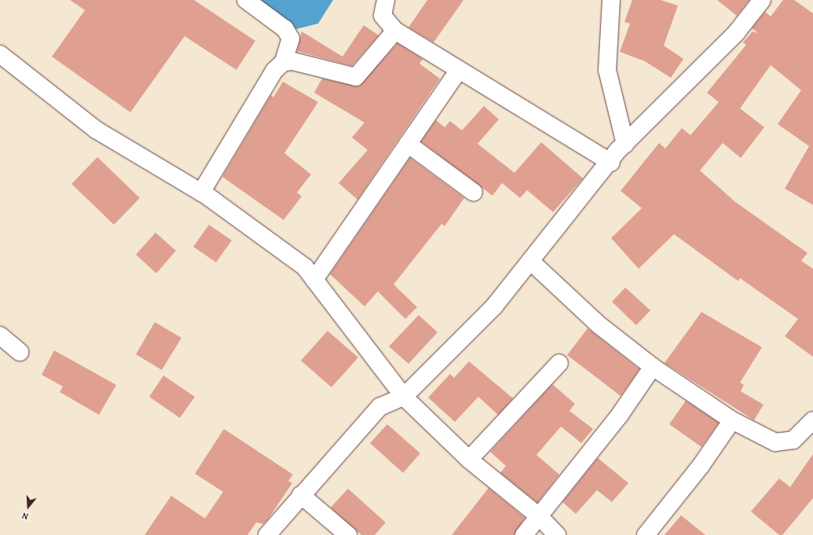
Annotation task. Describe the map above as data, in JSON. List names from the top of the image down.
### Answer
{
  "north": "bottom"
}
